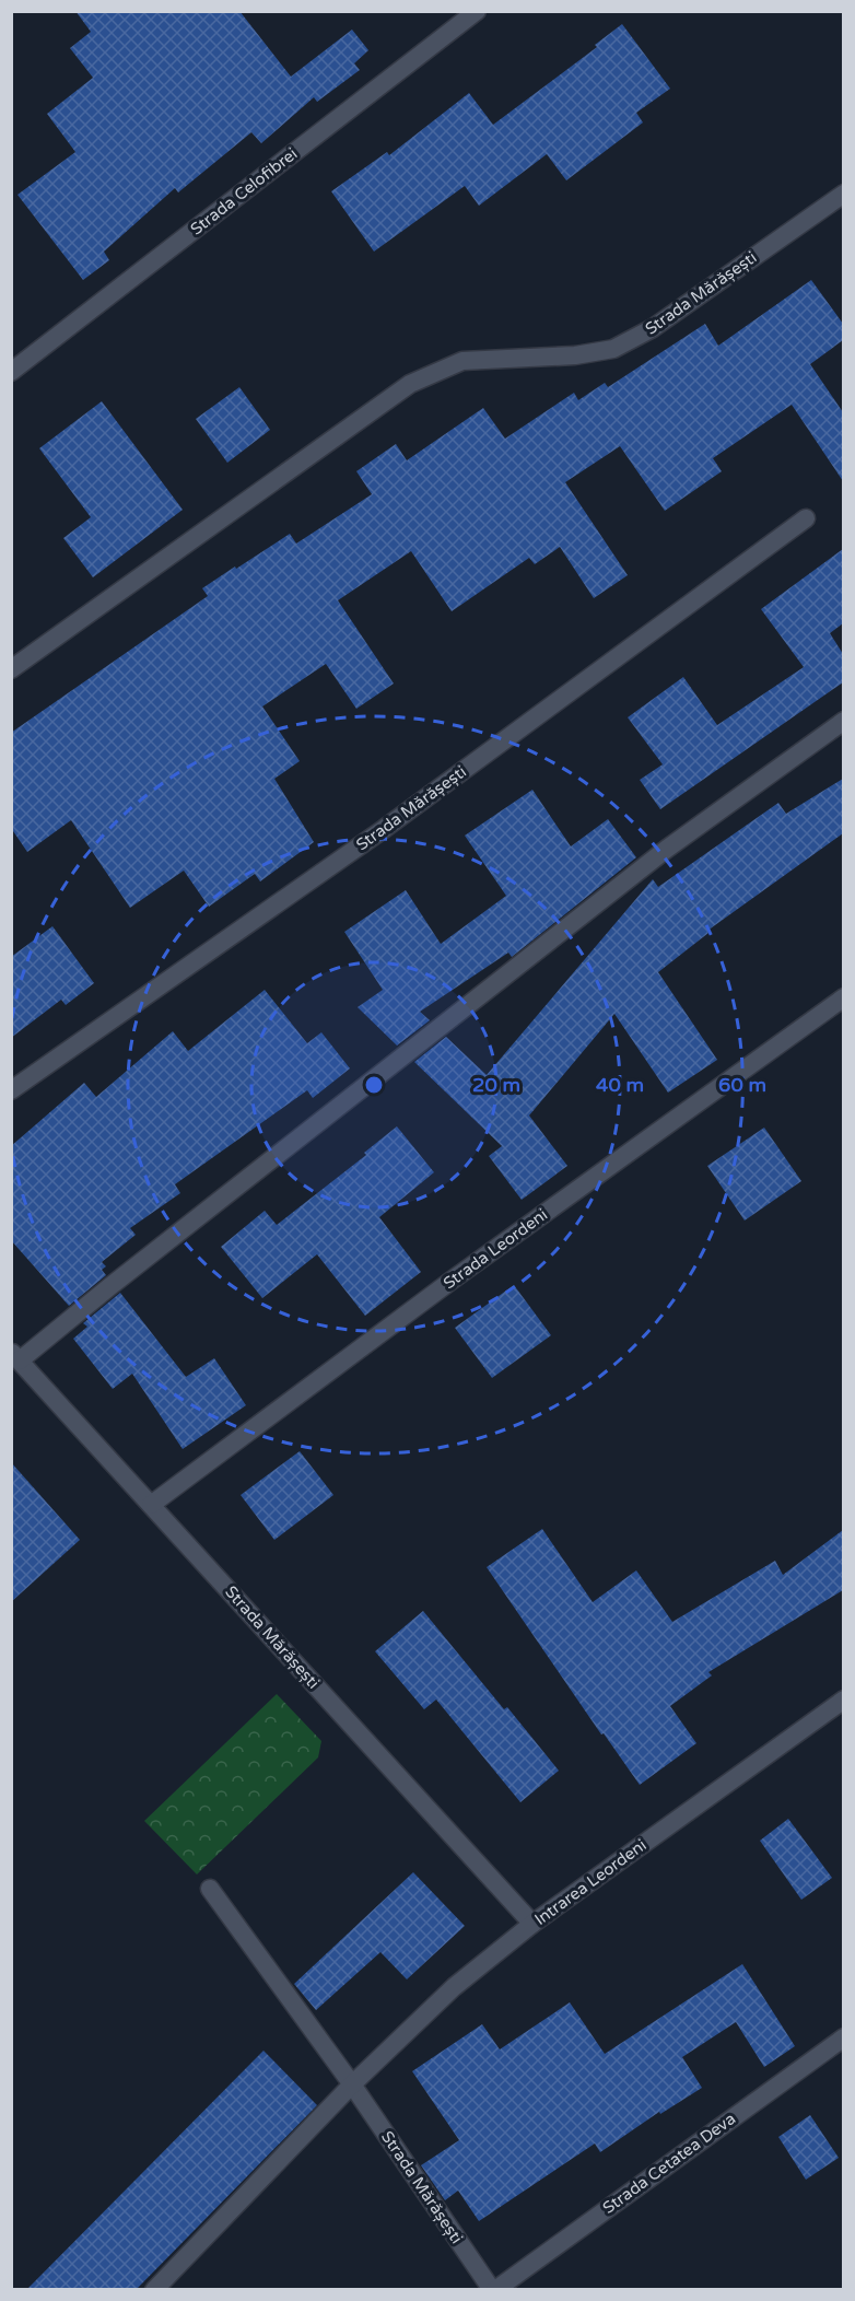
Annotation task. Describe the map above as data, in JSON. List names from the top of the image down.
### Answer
{
  "streets": {
    "street": [
      "Strada Celofibrei",
      "Strada Mărășești",
      "Strada Leordeni",
      "Intrarea Leordeni",
      "Strada Cetatea Deva"
    ]
  },
  "crossings": [
    ["Strada Mărășești", "Strada Leordeni"],
    ["Strada Mărășești", "Intrarea Leordeni"],
    ["Strada Mărășești", "Strada Cetatea Deva"]
  ],
  "rings": ["20 m", "40 m", "60 m"]
}
